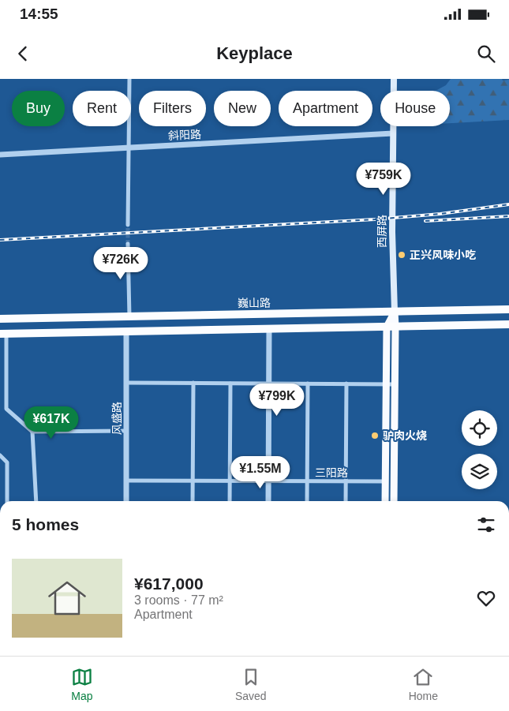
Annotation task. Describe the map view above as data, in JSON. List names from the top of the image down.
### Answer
{
  "streets": {
    "highway": ["巍山路"],
    "main road": ["西屏路"],
    "street": ["斜阳路", "风盛路", "三阳路"]
  },
  "crossings": [
    ["斜阳路", "西屏路"],
    ["西屏路", "巍山路"],
    ["西屏路", "三阳路"],
    ["风盛路", "三阳路"]
  ],
  "places": ["正兴风味小吃", "驴肉火烧"],
  "page": {
    "status": "14:55",
    "header": "Keyplace",
    "chip": [
      "Buy",
      "Rent",
      "Filters",
      "New",
      "Apartment",
      "House"
    ],
    "price": [
      "¥759K",
      "¥726K",
      "¥799K",
      "¥617K",
      "¥1.55M"
    ],
    "heading": "5 homes",
    "list": [
      {
        "name": "¥617,000",
        "note": "3 rooms · 77 m² · Apartment"
      }
    ],
    "tabs": ["Map", "Saved", "Home"]
  }
}
